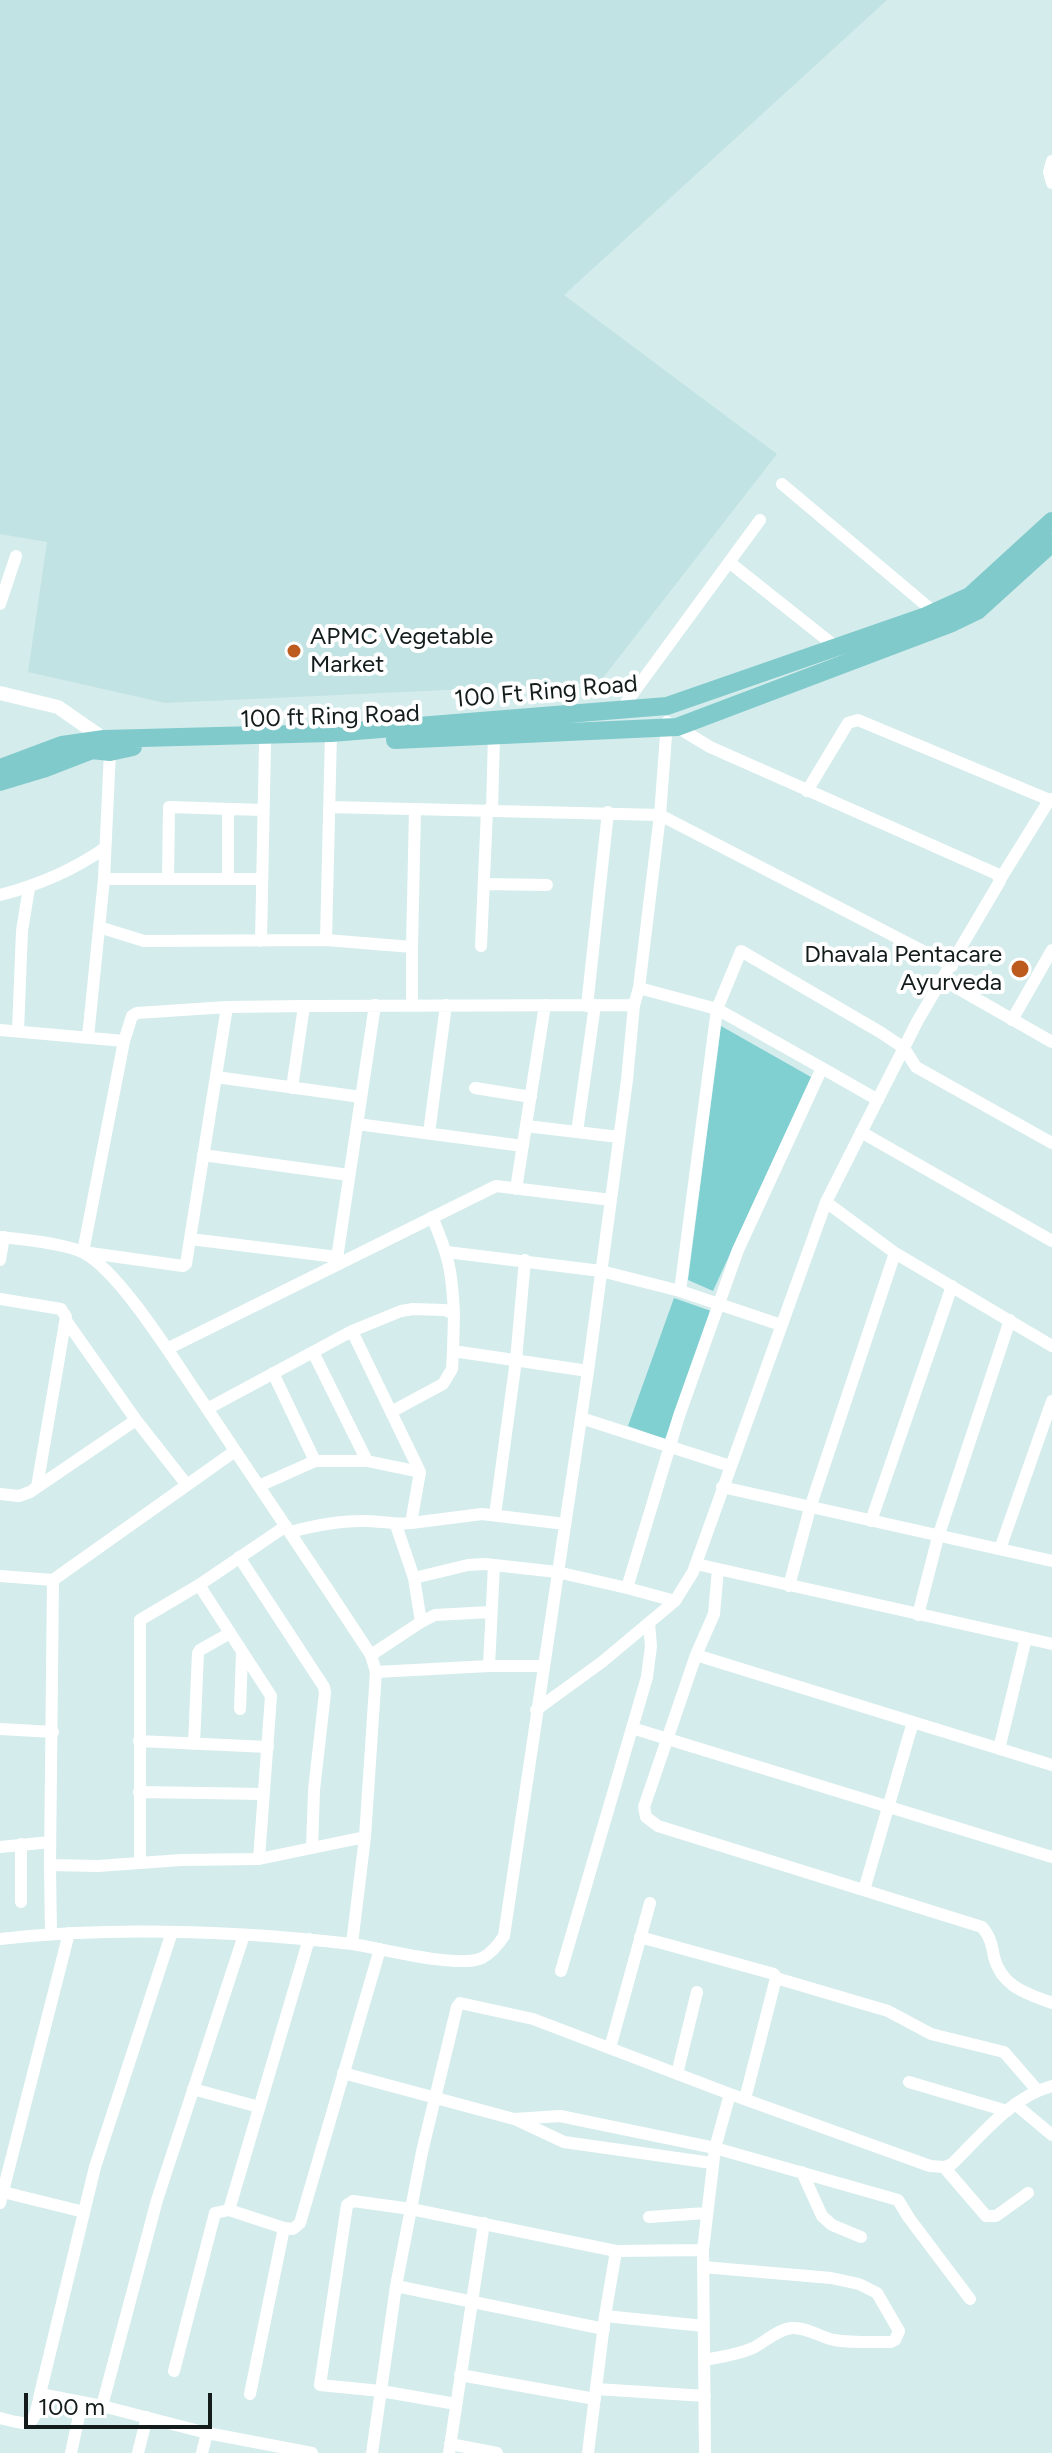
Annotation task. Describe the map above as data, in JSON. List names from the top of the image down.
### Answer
{
  "streets": {
    "main road": ["100 Ft Ring Road", "100 ft Ring Road"]
  },
  "crossings": [
    ["100 Ft Ring Road", "100 ft Ring Road"]
  ],
  "places": ["APMC Vegetable Market", "Dhavala Pentacare Ayurveda"],
  "scale_bar": "100 m"
}
